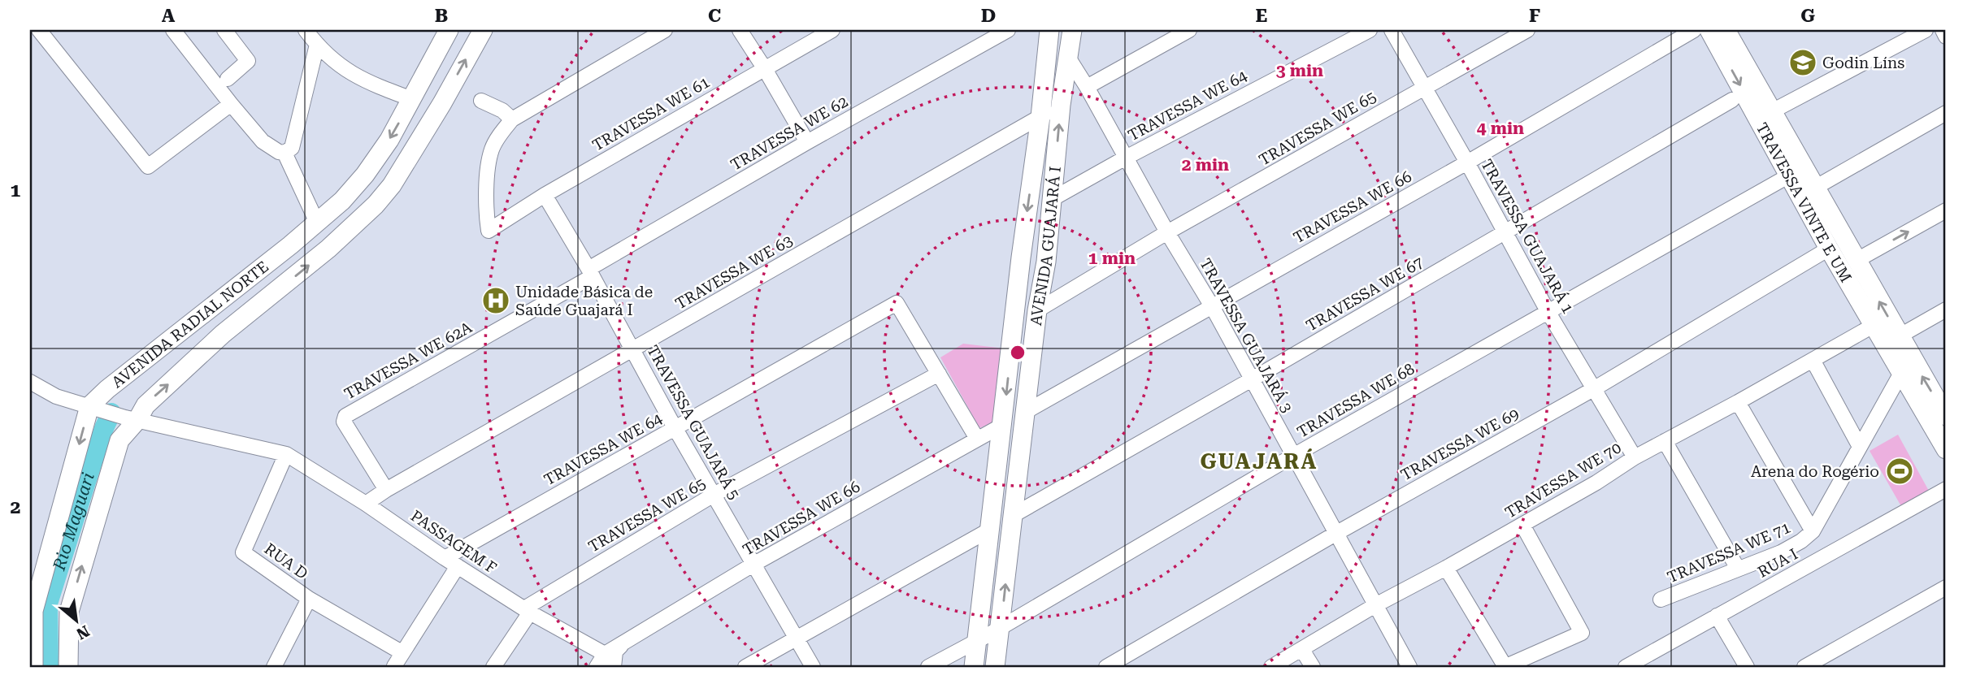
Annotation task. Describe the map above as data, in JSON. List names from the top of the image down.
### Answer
{
  "streets": {
    "main road": ["TRAVESSA VINTE E UM", "AVENIDA GUAJARÁ I", "AVENIDA RADIAL NORTE"],
    "street": [
      "TRAVESSA WE 64",
      "TRAVESSA WE 61",
      "TRAVESSA WE 65",
      "TRAVESSA WE 62",
      "TRAVESSA WE 66",
      "TRAVESSA GUAJARÁ 1",
      "TRAVESSA WE 63",
      "TRAVESSA WE 67",
      "TRAVESSA GUAJARÁ 3",
      "TRAVESSA WE 62A",
      "TRAVESSA WE 68",
      "TRAVESSA GUAJARÁ 5",
      "TRAVESSA WE 69",
      "TRAVESSA WE 70",
      "PASSAGEM F",
      "TRAVESSA WE 71",
      "RUA D",
      "RUA I"
    ]
  },
  "crossings": [
    ["TRAVESSA WE 64", "TRAVESSA WE 65"],
    ["TRAVESSA WE 64", "AVENIDA GUAJARÁ I"],
    ["TRAVESSA WE 64", "TRAVESSA GUAJARÁ 3"],
    ["TRAVESSA WE 64", "TRAVESSA GUAJARÁ 5"],
    ["TRAVESSA WE 64", "PASSAGEM F"],
    ["TRAVESSA WE 61", "TRAVESSA GUAJARÁ 5"],
    ["TRAVESSA WE 65", "TRAVESSA GUAJARÁ 1"],
    ["TRAVESSA WE 65", "AVENIDA GUAJARÁ I"],
    ["TRAVESSA WE 65", "TRAVESSA GUAJARÁ 3"],
    ["TRAVESSA WE 65", "TRAVESSA GUAJARÁ 5"],
    ["TRAVESSA WE 65", "PASSAGEM F"],
    ["TRAVESSA WE 62", "TRAVESSA WE 62A"],
    ["TRAVESSA WE 62", "TRAVESSA GUAJARÁ 5"],
    ["TRAVESSA VINTE E UM", "TRAVESSA WE 68"],
    ["TRAVESSA VINTE E UM", "TRAVESSA WE 69"],
    ["TRAVESSA VINTE E UM", "TRAVESSA WE 70"],
    ["TRAVESSA VINTE E UM", "TRAVESSA WE 71"],
    ["TRAVESSA WE 66", "TRAVESSA GUAJARÁ 1"],
    ["TRAVESSA WE 66", "AVENIDA GUAJARÁ I"],
    ["TRAVESSA WE 66", "TRAVESSA GUAJARÁ 3"],
    ["TRAVESSA WE 66", "TRAVESSA GUAJARÁ 5"],
    ["TRAVESSA GUAJARÁ 1", "TRAVESSA WE 67"],
    ["TRAVESSA GUAJARÁ 1", "TRAVESSA WE 68"],
    ["TRAVESSA GUAJARÁ 1", "TRAVESSA WE 69"],
    ["TRAVESSA GUAJARÁ 1", "TRAVESSA WE 70"],
    ["AVENIDA GUAJARÁ I", "TRAVESSA WE 63"],
    ["AVENIDA GUAJARÁ I", "TRAVESSA WE 67"],
    ["AVENIDA GUAJARÁ I", "TRAVESSA GUAJARÁ 3"],
    ["AVENIDA GUAJARÁ I", "TRAVESSA WE 68"],
    ["TRAVESSA WE 63", "TRAVESSA WE 62A"],
    ["TRAVESSA WE 63", "TRAVESSA GUAJARÁ 5"],
    ["TRAVESSA WE 63", "PASSAGEM F"],
    ["TRAVESSA WE 67", "TRAVESSA GUAJARÁ 3"],
    ["AVENIDA RADIAL NORTE", "PASSAGEM F"],
    ["TRAVESSA GUAJARÁ 3", "TRAVESSA WE 68"],
    ["TRAVESSA GUAJARÁ 3", "TRAVESSA WE 69"],
    ["TRAVESSA GUAJARÁ 3", "TRAVESSA WE 70"],
    ["TRAVESSA WE 62A", "TRAVESSA GUAJARÁ 5"],
    ["PASSAGEM F", "RUA D"]
  ],
  "districts": ["GUAJARÁ"],
  "water": ["Rio Maguari"],
  "places": {
    "school or university": ["Godin Líns"],
    "hospital": ["Unidade Básica de Saúde Guajará I"],
    "sports": ["Arena do Rogério"]
  },
  "north": "bottom right",
  "grid": {
    "columns": [
      "A",
      "B",
      "C",
      "D",
      "E",
      "F",
      "G"
    ],
    "rows": ["1", "2"]
  },
  "rings": [
    "3 min",
    "4 min",
    "2 min",
    "1 min"
  ]
}
